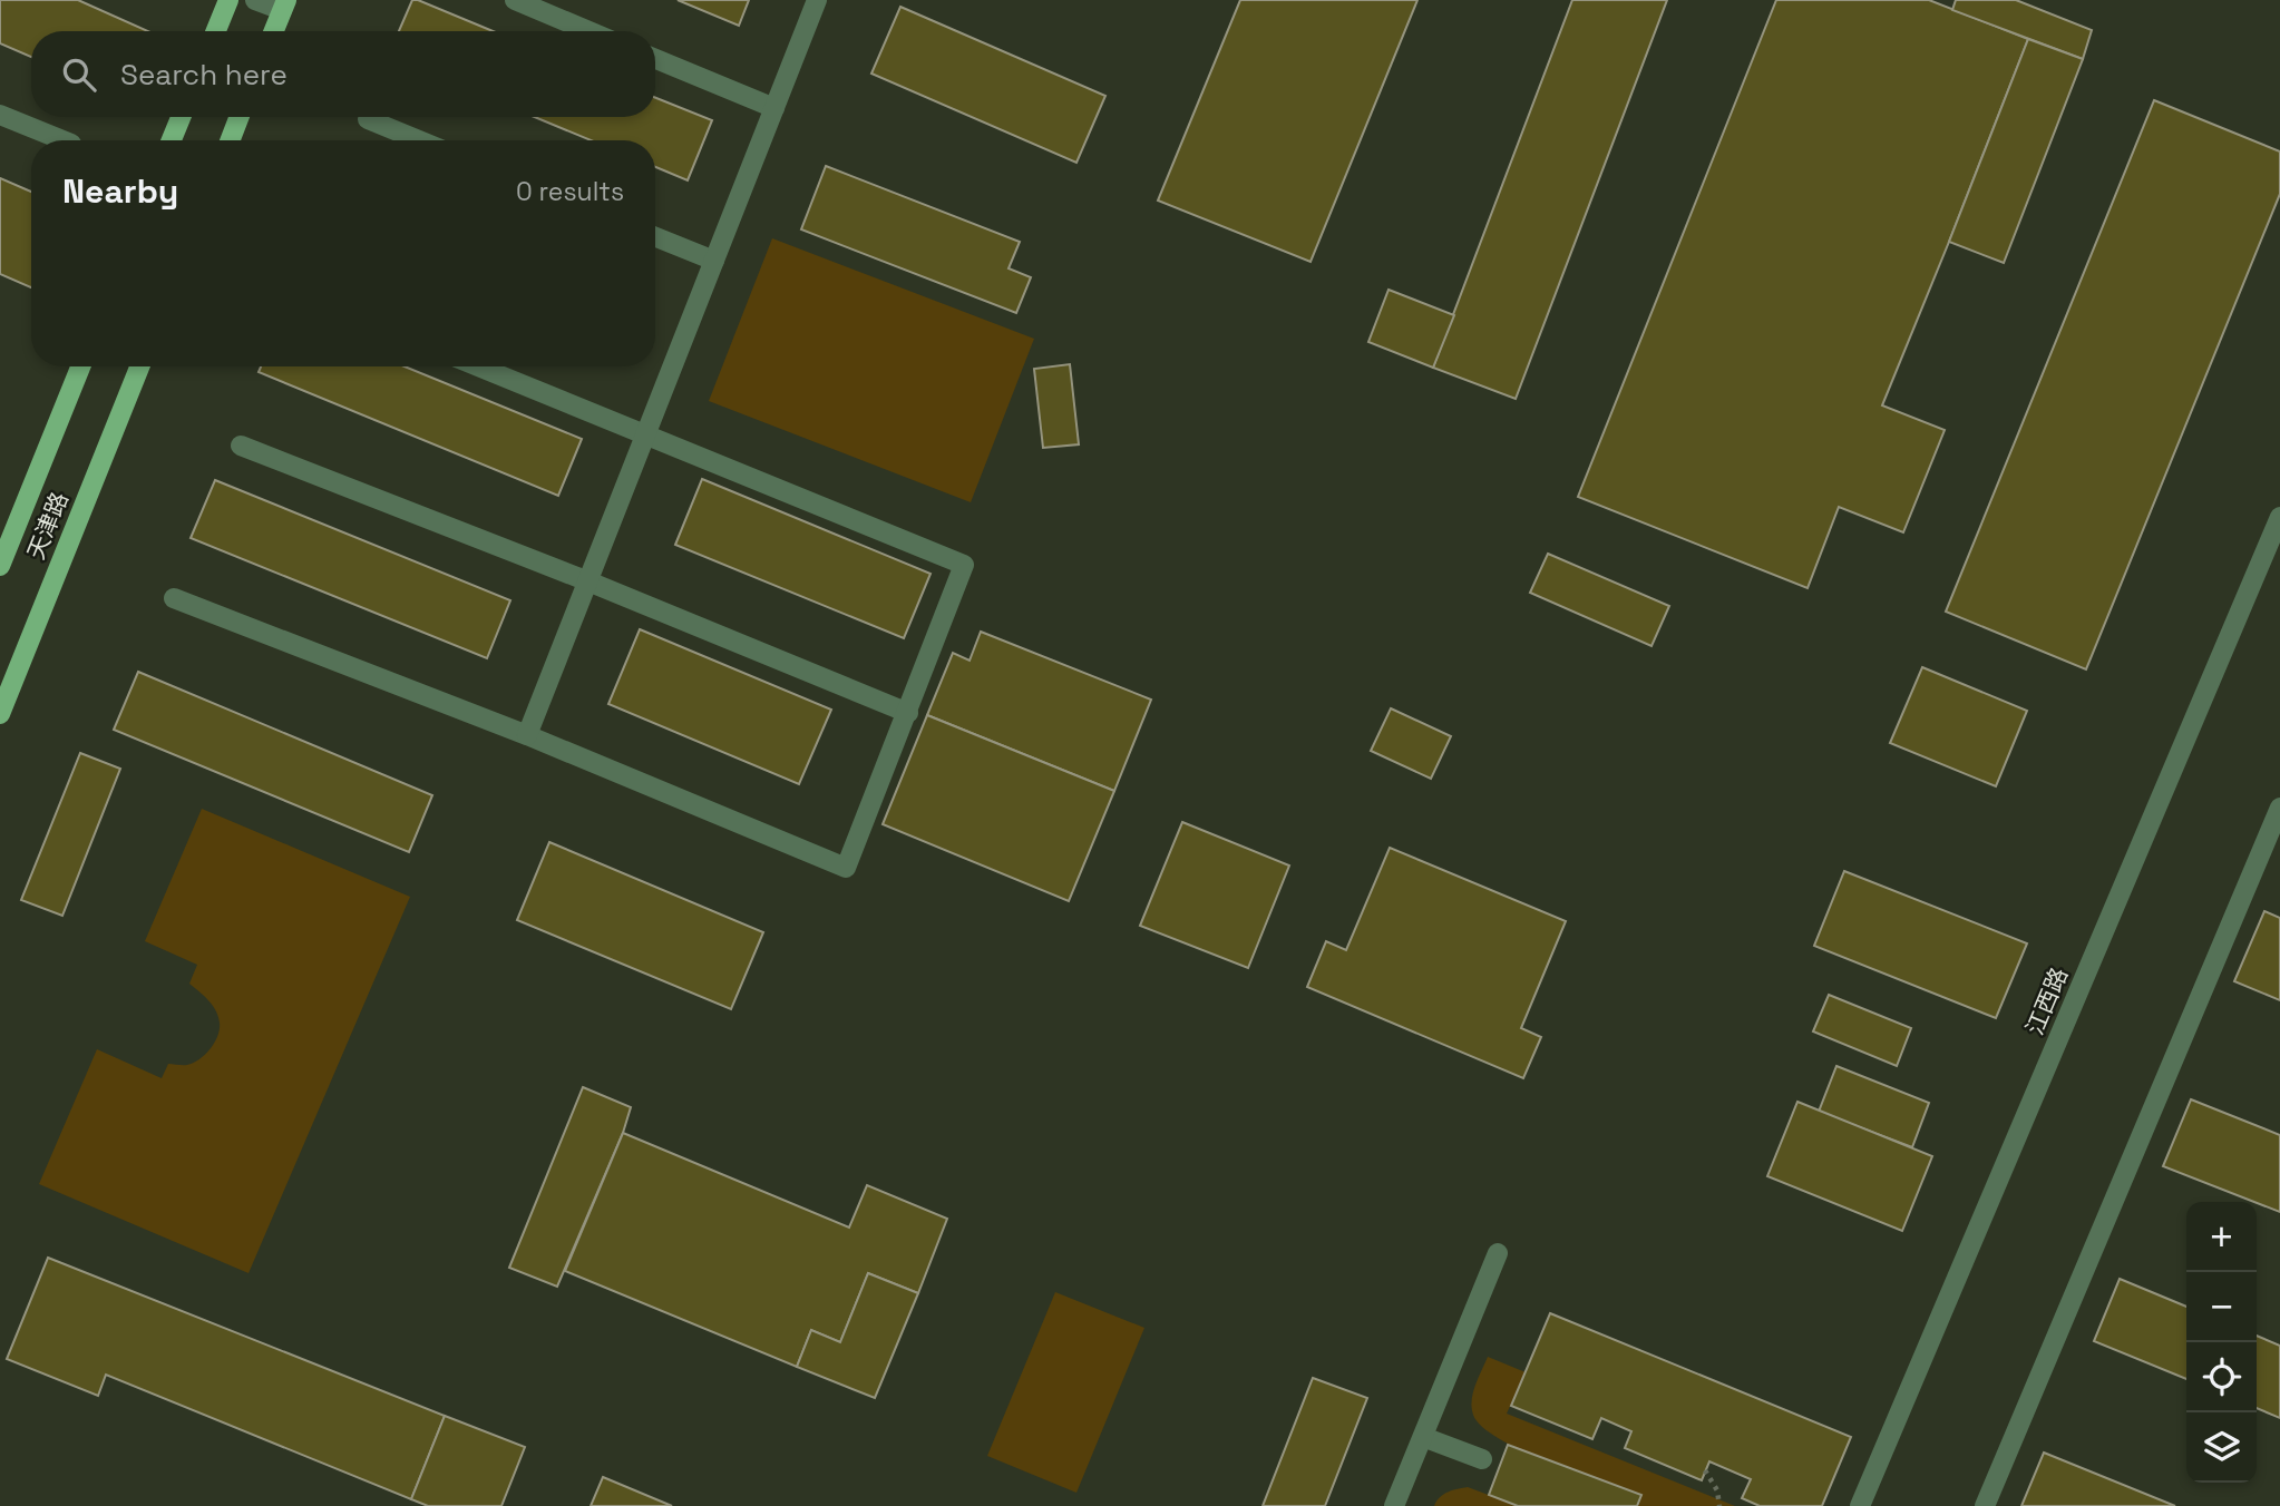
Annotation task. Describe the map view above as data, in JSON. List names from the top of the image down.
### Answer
{
  "streets": {
    "main road": ["天津路"],
    "street": ["江西路"]
  },
  "page": {
    "search": "Search here",
    "heading": ["Nearby", "0 results"],
    "map_buttons": ["+", "−"]
  }
}
